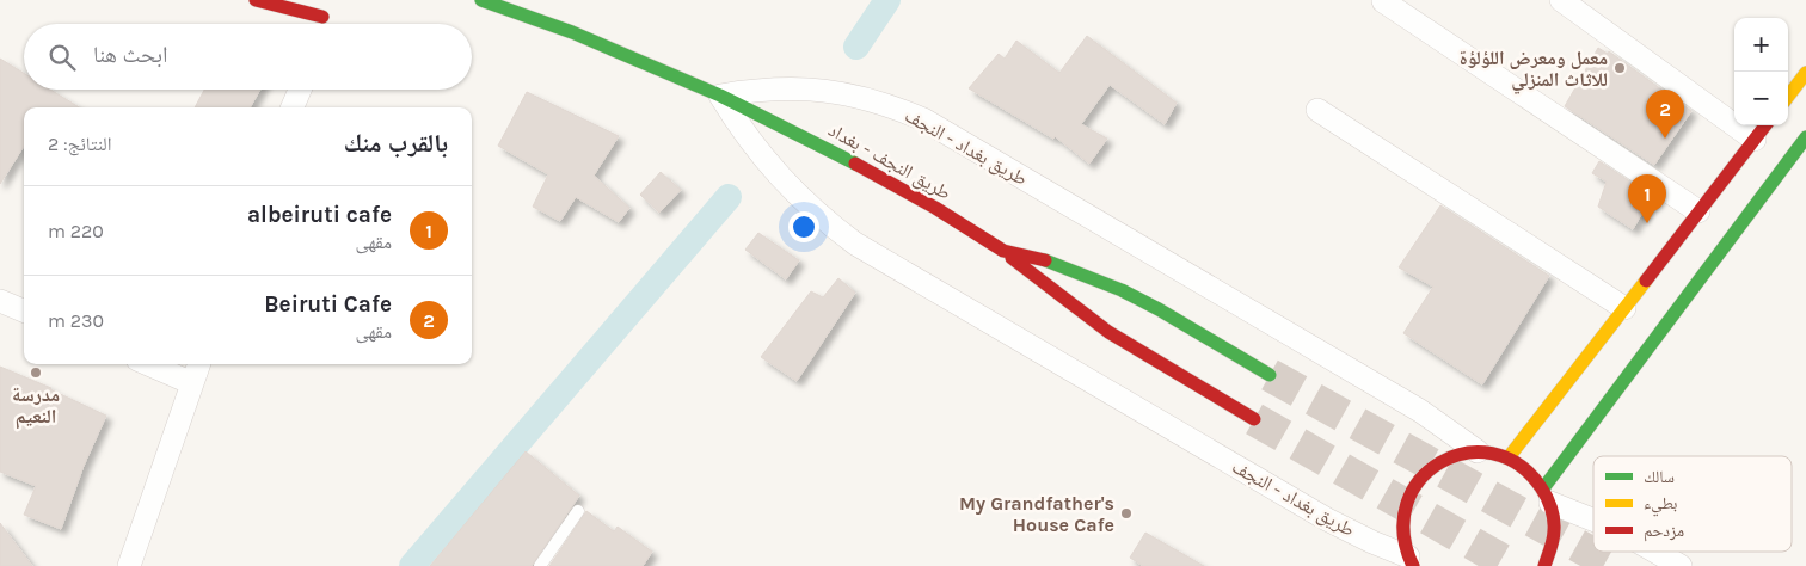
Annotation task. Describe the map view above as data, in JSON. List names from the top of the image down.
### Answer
{
  "streets": {
    "main road": ["طريق النجف - بغداد"],
    "street": ["طريق بغداد - النجف"]
  },
  "crossings": [
    ["طريق بغداد - النجف", "طريق النجف - بغداد"]
  ],
  "places": ["معمل ومعرض اللؤلؤة للاثاث المنزلي", "مدرسة النعيم", "My Grandfather's House Cafe"],
  "legend": ["سالك", "بطيء", "مزدحم"],
  "page": {
    "map_buttons": ["+", "−"],
    "search": "ابحث هنا",
    "pins": ["2", "1"],
    "heading": ["بالقرب منك", "النتائج: 2"],
    "list": [
      {
        "mark": "1",
        "name": "albeiruti cafe",
        "note": "مقهى",
        "value": "220 m"
      },
      {
        "mark": "2",
        "name": "Beiruti Cafe",
        "note": "مقهى",
        "value": "230 m"
      }
    ]
  }
}
